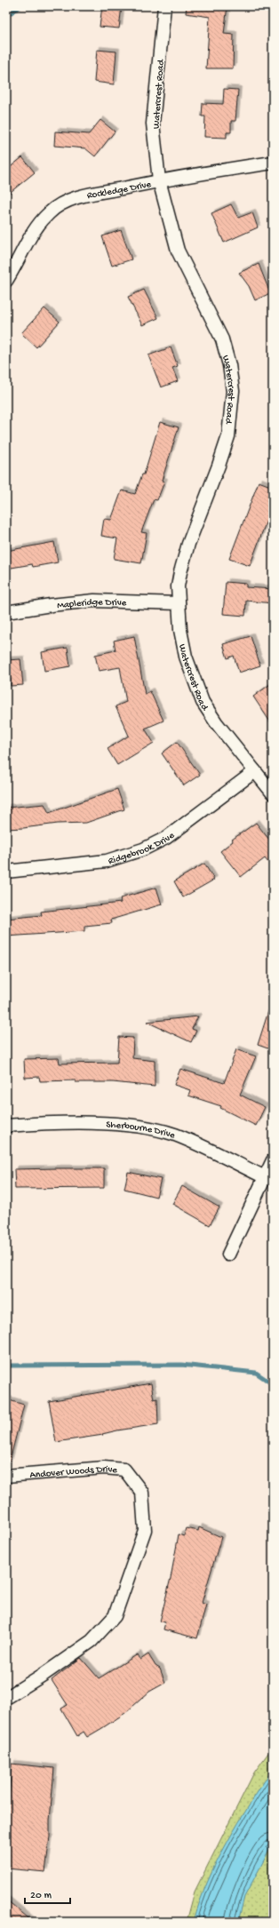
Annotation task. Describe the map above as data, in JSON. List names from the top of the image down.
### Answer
{
  "streets": {
    "street": [
      "Watercrest Road",
      "Rockledge Drive",
      "Mapleridge Drive",
      "Ridgebrook Drive",
      "Sherbourne Drive",
      "Andover Woods Drive"
    ]
  },
  "crossings": [
    ["Watercrest Road", "Rockledge Drive"],
    ["Watercrest Road", "Mapleridge Drive"],
    ["Watercrest Road", "Ridgebrook Drive"]
  ],
  "scale_bar": "20 m"
}
